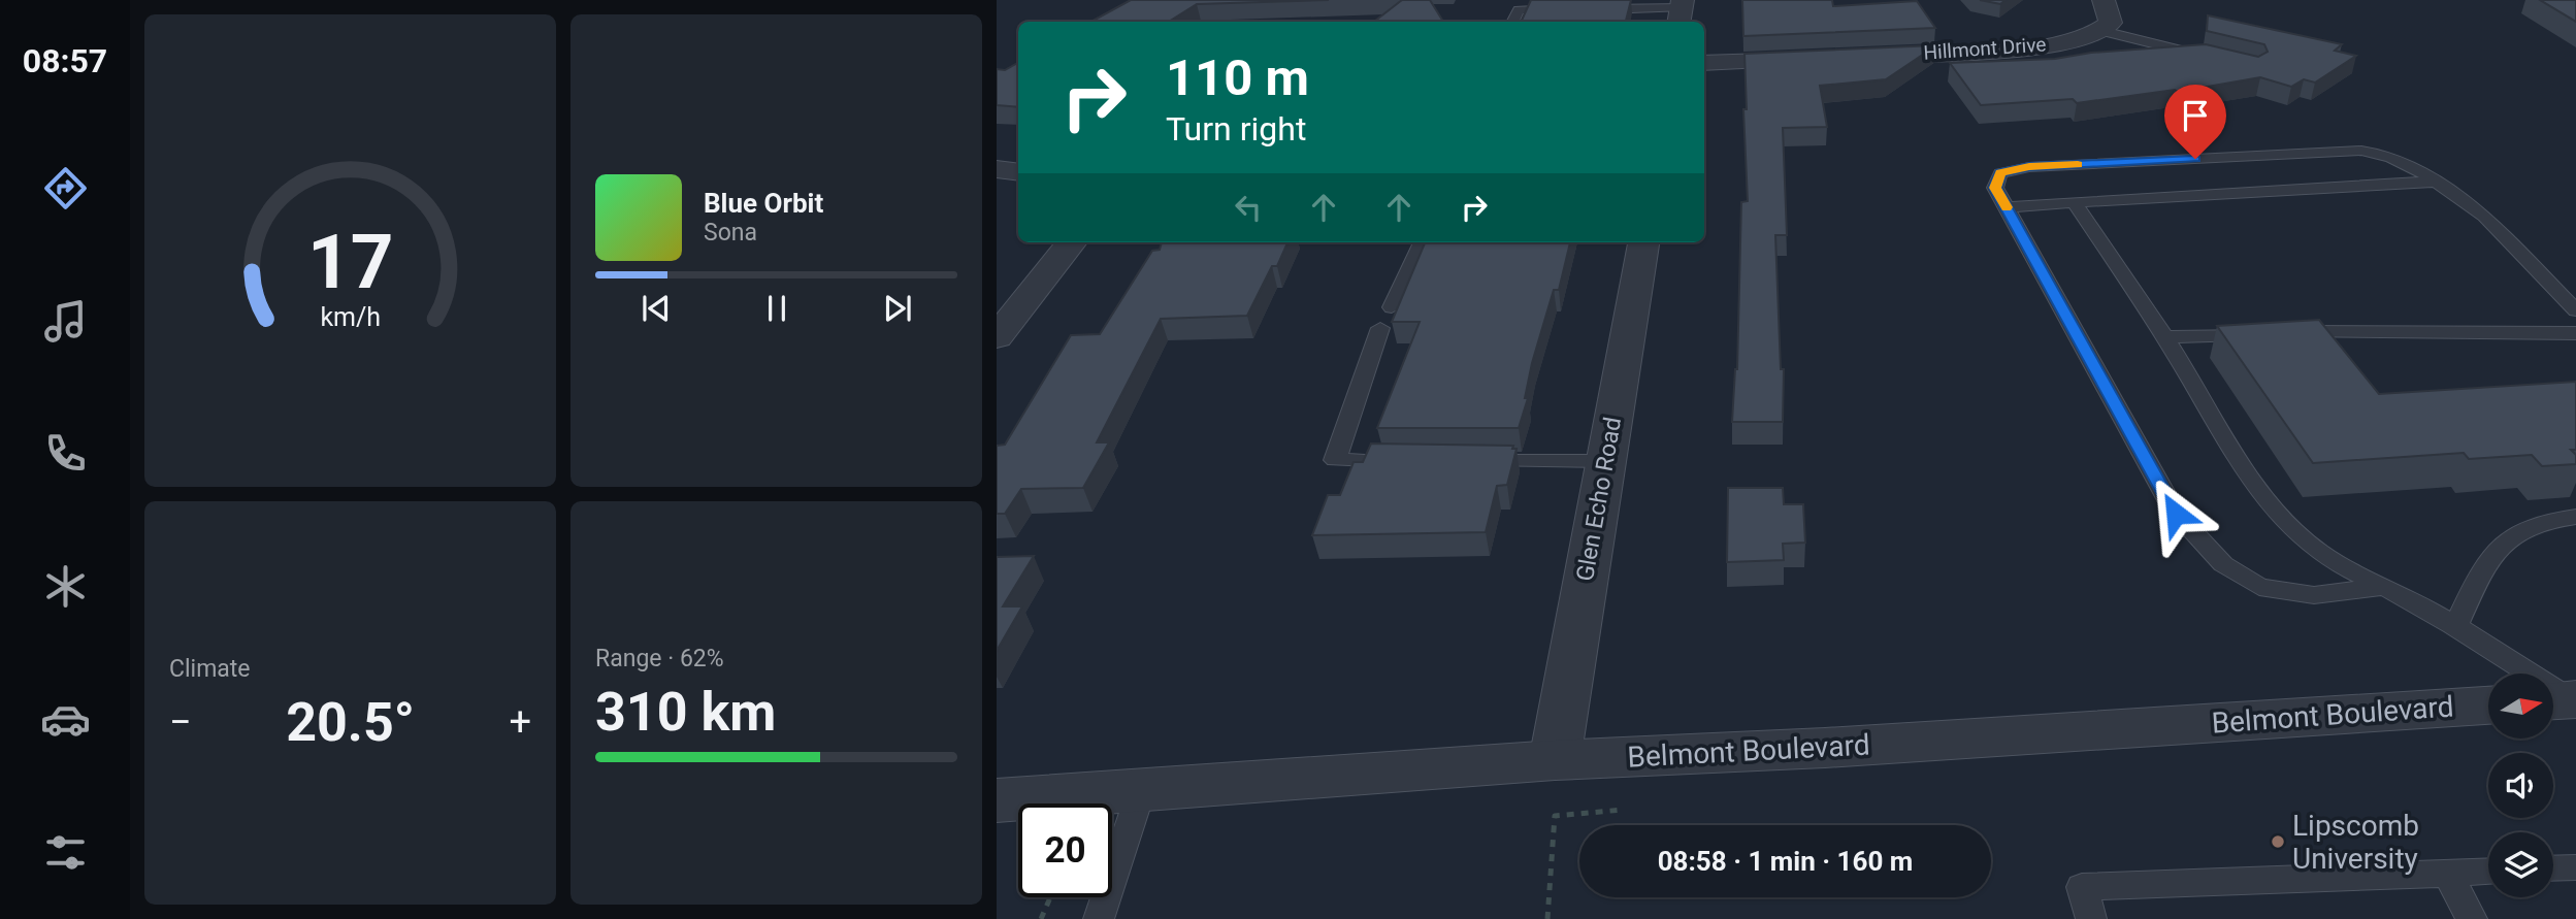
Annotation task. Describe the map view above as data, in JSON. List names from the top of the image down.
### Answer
{
  "streets": {
    "street": ["Hillmont Drive", "Glen Echo Road", "Belmont Boulevard"]
  },
  "crossings": [
    ["Glen Echo Road", "Belmont Boulevard"]
  ],
  "places": ["Lipscomb University"],
  "north": "right",
  "page": {
    "tabs": "08:57",
    "turn": ["110 m", "Turn right"],
    "song": ["Blue Orbit", "Sona"],
    "tile": [
      "Climate",
      ["Range · 62%", "310 km"]
    ],
    "heat": ["−", "20.5°", "+"],
    "limit": "20",
    "trip": "08:58 · 1 min · 160 m",
    "gauge": ["17", "km/h"]
  }
}
